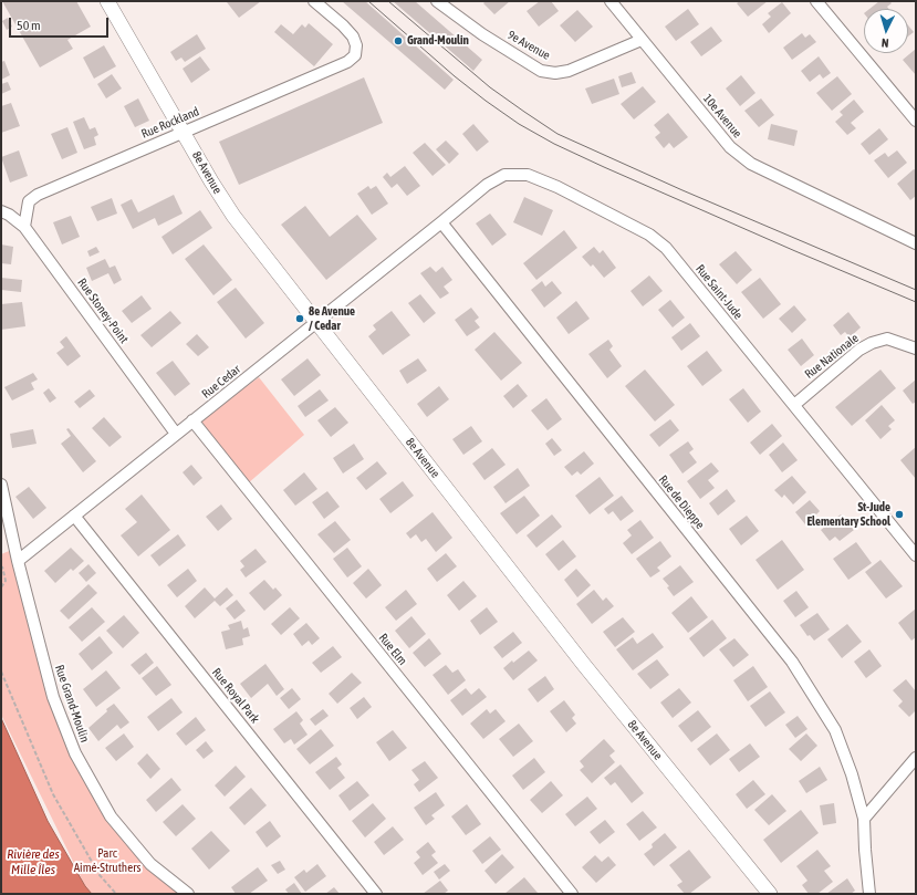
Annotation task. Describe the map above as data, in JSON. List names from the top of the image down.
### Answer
{
  "streets": {
    "street": [
      "9e Avenue",
      "10e Avenue",
      "Rue Rockland",
      "8e Avenue",
      "Rue Saint-Jude",
      "Rue Stoney-Point",
      "Rue Nationale",
      "Rue Cedar",
      "Rue de Dieppe",
      "Rue Elm",
      "Rue Royal Park",
      "Rue Grand-Moulin"
    ]
  },
  "crossings": [
    ["9e Avenue", "10e Avenue"],
    ["Rue Rockland", "8e Avenue"],
    ["Rue Rockland", "Rue Stoney-Point"],
    ["8e Avenue", "Rue Cedar"],
    ["Rue Saint-Jude", "Rue Nationale"],
    ["Rue Saint-Jude", "Rue Cedar"],
    ["Rue Saint-Jude", "Rue de Dieppe"],
    ["Rue Stoney-Point", "Rue Cedar"],
    ["Rue Cedar", "Rue de Dieppe"],
    ["Rue Cedar", "Rue Elm"],
    ["Rue Cedar", "Rue Royal Park"],
    ["Rue Cedar", "Rue Grand-Moulin"]
  ],
  "water": ["Rivière des Mille Îles"],
  "parks": ["Parc Aimé-Struthers"],
  "places": ["Grand-Moulin", "8e Avenue / Cedar", "St-Jude Elementary School"],
  "scale_bar": "50 m",
  "north": "bottom"
}
